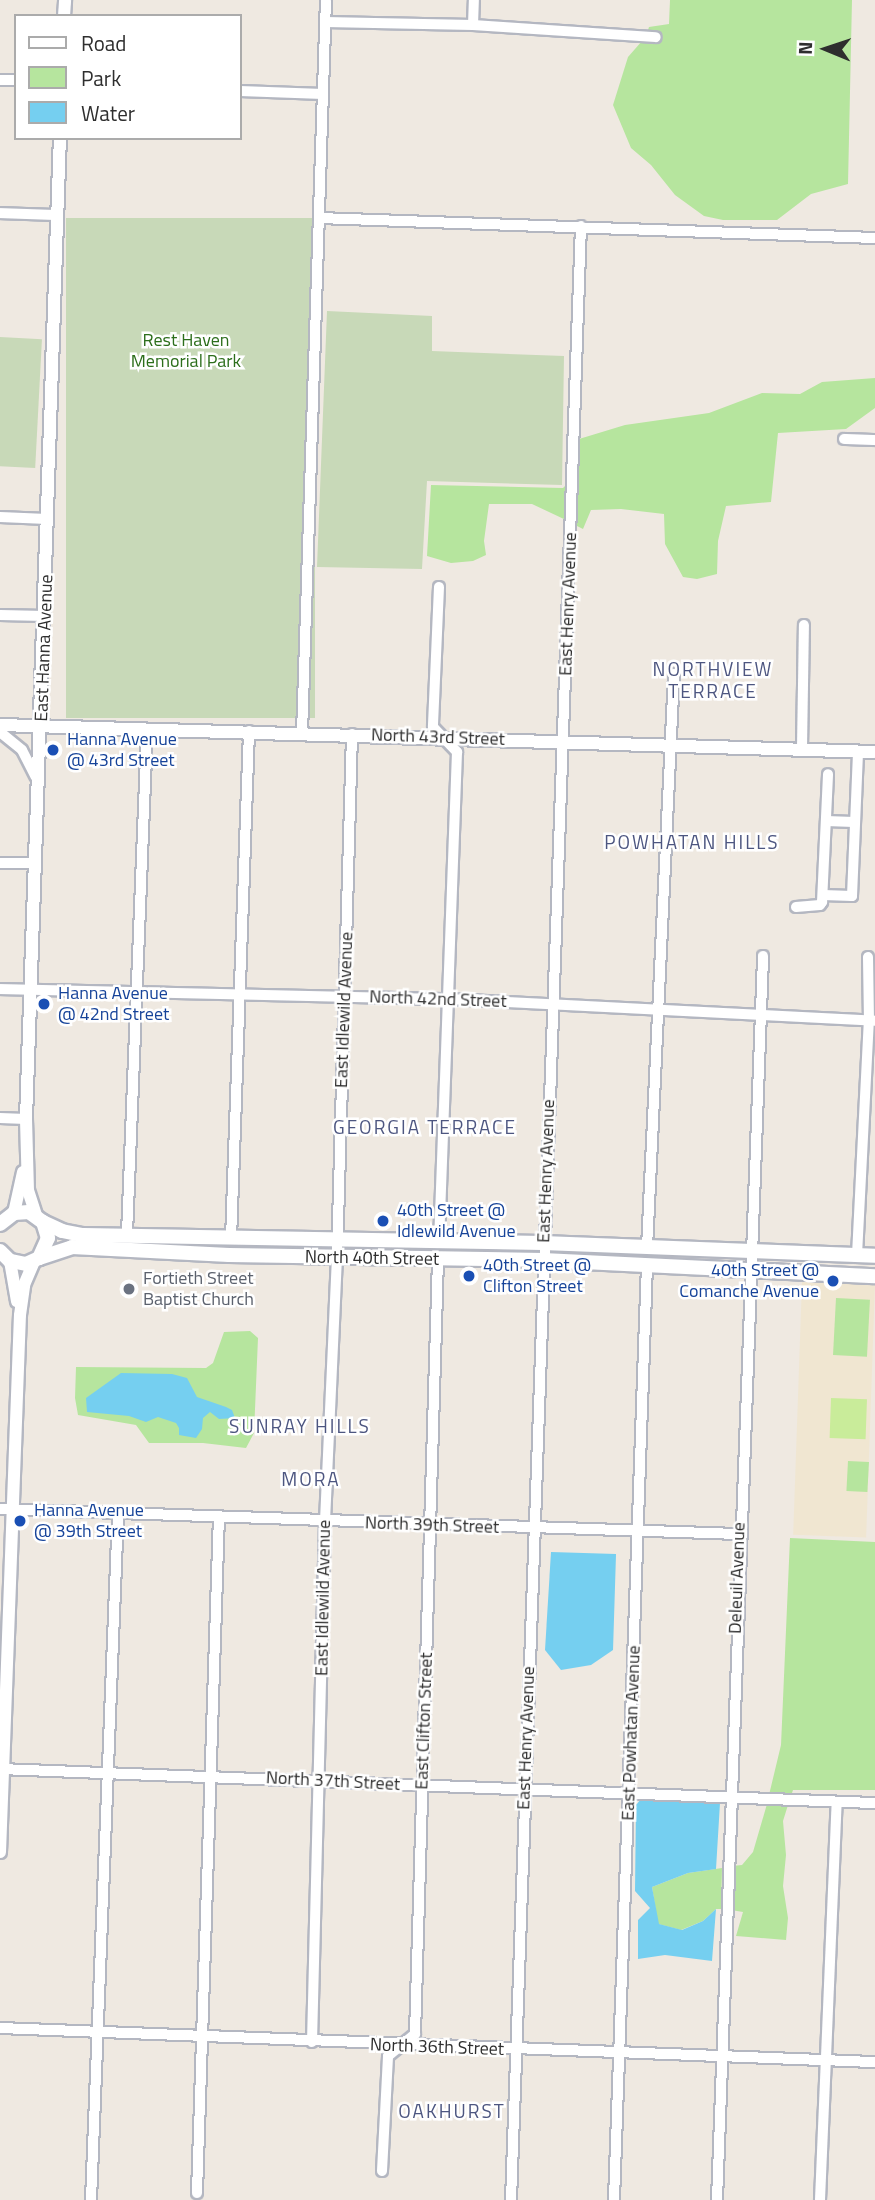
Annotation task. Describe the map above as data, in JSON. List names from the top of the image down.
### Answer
{
  "streets": {
    "main road": ["North 40th Street"],
    "street": [
      "East Henry Avenue",
      "East Hanna Avenue",
      "North 43rd Street",
      "North 42nd Street",
      "East Idlewild Avenue",
      "North 39th Street",
      "Deleuil Avenue",
      "East Clifton Street",
      "East Powhatan Avenue",
      "North 37th Street",
      "North 36th Street"
    ]
  },
  "crossings": [
    ["East Henry Avenue", "North 43rd Street"],
    ["East Henry Avenue", "North 42nd Street"],
    ["East Henry Avenue", "North 40th Street"],
    ["East Henry Avenue", "North 39th Street"],
    ["East Henry Avenue", "North 37th Street"],
    ["East Henry Avenue", "North 36th Street"],
    ["East Hanna Avenue", "North 43rd Street"],
    ["East Hanna Avenue", "North 42nd Street"],
    ["East Hanna Avenue", "North 40th Street"],
    ["North 43rd Street", "East Idlewild Avenue"],
    ["North 42nd Street", "East Idlewild Avenue"],
    ["North 42nd Street", "Deleuil Avenue"],
    ["East Idlewild Avenue", "North 40th Street"],
    ["East Idlewild Avenue", "North 39th Street"],
    ["East Idlewild Avenue", "North 37th Street"],
    ["East Idlewild Avenue", "North 36th Street"],
    ["North 40th Street", "Deleuil Avenue"],
    ["North 40th Street", "East Clifton Street"],
    ["North 40th Street", "East Powhatan Avenue"],
    ["North 39th Street", "Deleuil Avenue"],
    ["North 39th Street", "East Clifton Street"],
    ["North 39th Street", "East Powhatan Avenue"],
    ["Deleuil Avenue", "North 37th Street"],
    ["Deleuil Avenue", "North 36th Street"],
    ["East Clifton Street", "North 37th Street"],
    ["East Clifton Street", "North 36th Street"],
    ["East Powhatan Avenue", "North 37th Street"],
    ["East Powhatan Avenue", "North 36th Street"]
  ],
  "districts": [
    "NORTHVIEW TERRACE",
    "POWHATAN HILLS",
    "GEORGIA TERRACE",
    "SUNRAY HILLS",
    "MORA",
    "OAKHURST"
  ],
  "parks": ["Rest Haven Memorial Park"],
  "places": [
    "Hanna Avenue @ 43rd Street",
    "Hanna Avenue @ 42nd Street",
    "40th Street @ Idlewild Avenue",
    "40th Street @ Clifton Street",
    "40th Street @ Comanche Avenue",
    "Fortieth Street Baptist Church",
    "Hanna Avenue @ 39th Street"
  ],
  "legend": ["Road", "Park", "Water"],
  "north": "left"
}
